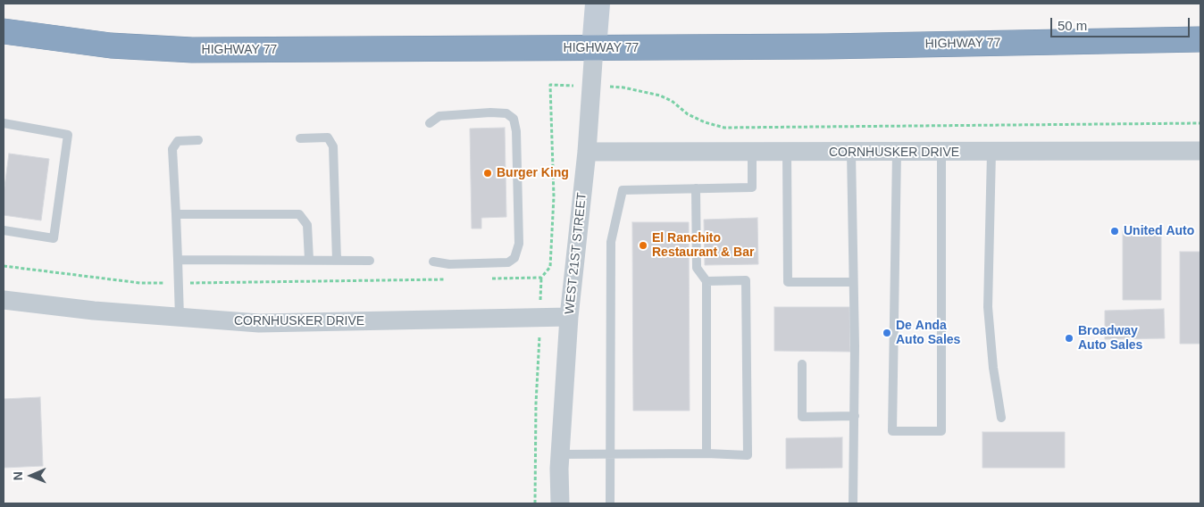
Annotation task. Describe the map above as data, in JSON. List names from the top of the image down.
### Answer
{
  "streets": {
    "highway": ["HIGHWAY 77"],
    "main road": ["WEST 21ST STREET"],
    "street": ["CORNHUSKER DRIVE"]
  },
  "crossings": [
    ["HIGHWAY 77", "WEST 21ST STREET"],
    ["CORNHUSKER DRIVE", "WEST 21ST STREET"]
  ],
  "places": [
    "Burger King",
    "United Auto",
    "El Ranchito Restaurant & Bar",
    "De Anda Auto Sales",
    "Broadway Auto Sales"
  ],
  "scale_bar": "50 m",
  "north": "left"
}
